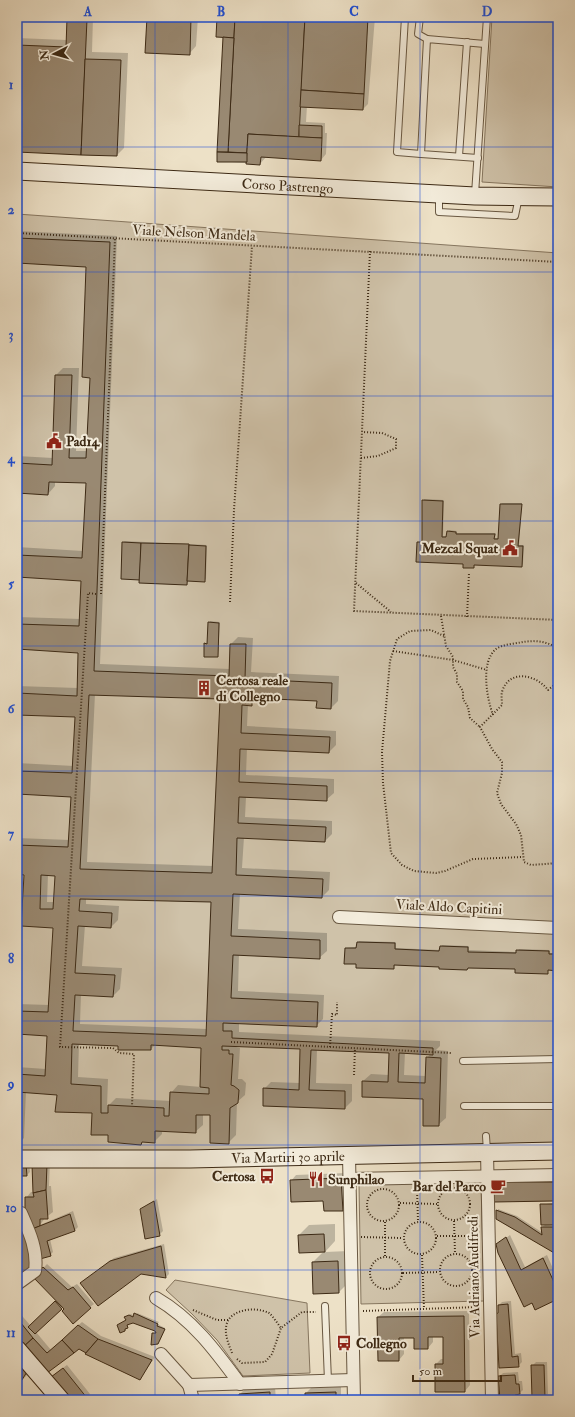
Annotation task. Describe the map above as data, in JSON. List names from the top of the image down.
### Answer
{
  "streets": {
    "street": [
      "Corso Pastrengo",
      "Viale Aldo Capitini",
      "Via Martiri 30 aprile",
      "Via Adriano Audifredi"
    ],
    "path": ["Viale Nelson Mandela"]
  },
  "crossings": [
    ["Via Martiri 30 aprile", "Via Adriano Audifredi"]
  ],
  "places": {
    "public building": ["Pad14", "Mezcal Squat"],
    "building": ["Certosa reale di Collegno"],
    "bus stop": ["Certosa", "Collegno"],
    "restaurant": ["Sunphilao"],
    "cafe": ["Bar del Parco"]
  },
  "scale_bar": "50 m",
  "north": "left",
  "grid": {
    "columns": [
      "A",
      "B",
      "C",
      "D"
    ],
    "rows": [
      "1",
      "2",
      "3",
      "4",
      "5",
      "6",
      "7",
      "8",
      "9",
      "10",
      "11"
    ]
  }
}
